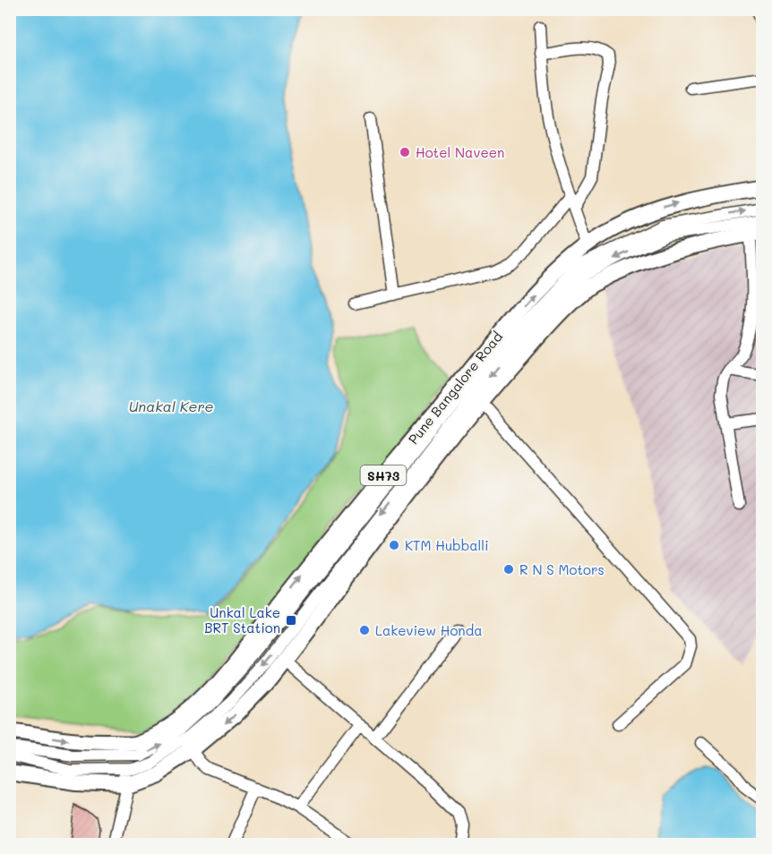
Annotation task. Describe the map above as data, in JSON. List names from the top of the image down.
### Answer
{
  "streets": {
    "main road": ["Pune Bangalore Road", "SH73"]
  },
  "water": ["Unakal Kere"],
  "places": {
    "other": [
      "Hotel Naveen",
      "KTM Hubballi",
      "R N S Motors",
      "Lakeview Honda"
    ],
    "transit": ["Unkal Lake BRT Station"]
  }
}
